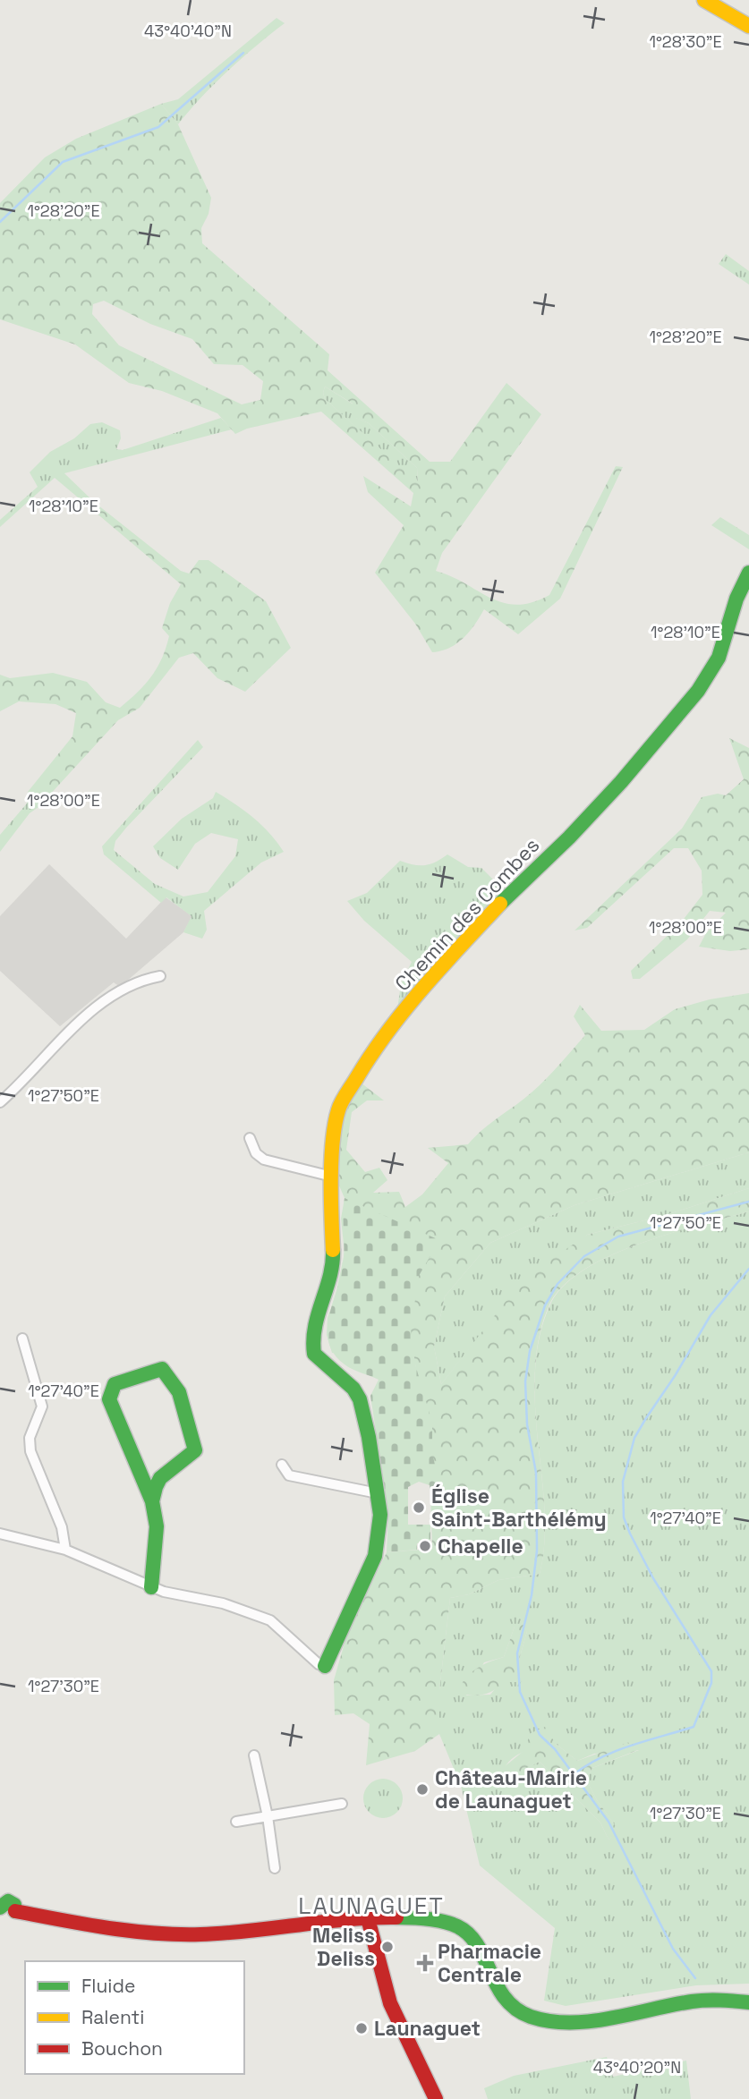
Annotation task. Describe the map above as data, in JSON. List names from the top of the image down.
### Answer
{
  "streets": {
    "street": ["Chemin des Combes"]
  },
  "districts": ["LAUNAGUET"],
  "places": {
    "other": [
      "Église Saint-Barthélémy",
      "Chapelle",
      "Château-Mairie de Launaguet",
      "Meliss Deliss",
      "Launaguet"
    ],
    "health": ["Pharmacie Centrale"]
  },
  "legend": ["Fluide", "Ralenti", "Bouchon"],
  "coordinates": [
    "43°40'40\"N",
    "1°28'30\"E",
    "1°28'20\"E",
    "1°28'10\"E",
    "1°28'00\"E",
    "1°27'50\"E",
    "1°27'40\"E",
    "1°27'30\"E",
    "43°40'20\"N"
  ]
}
